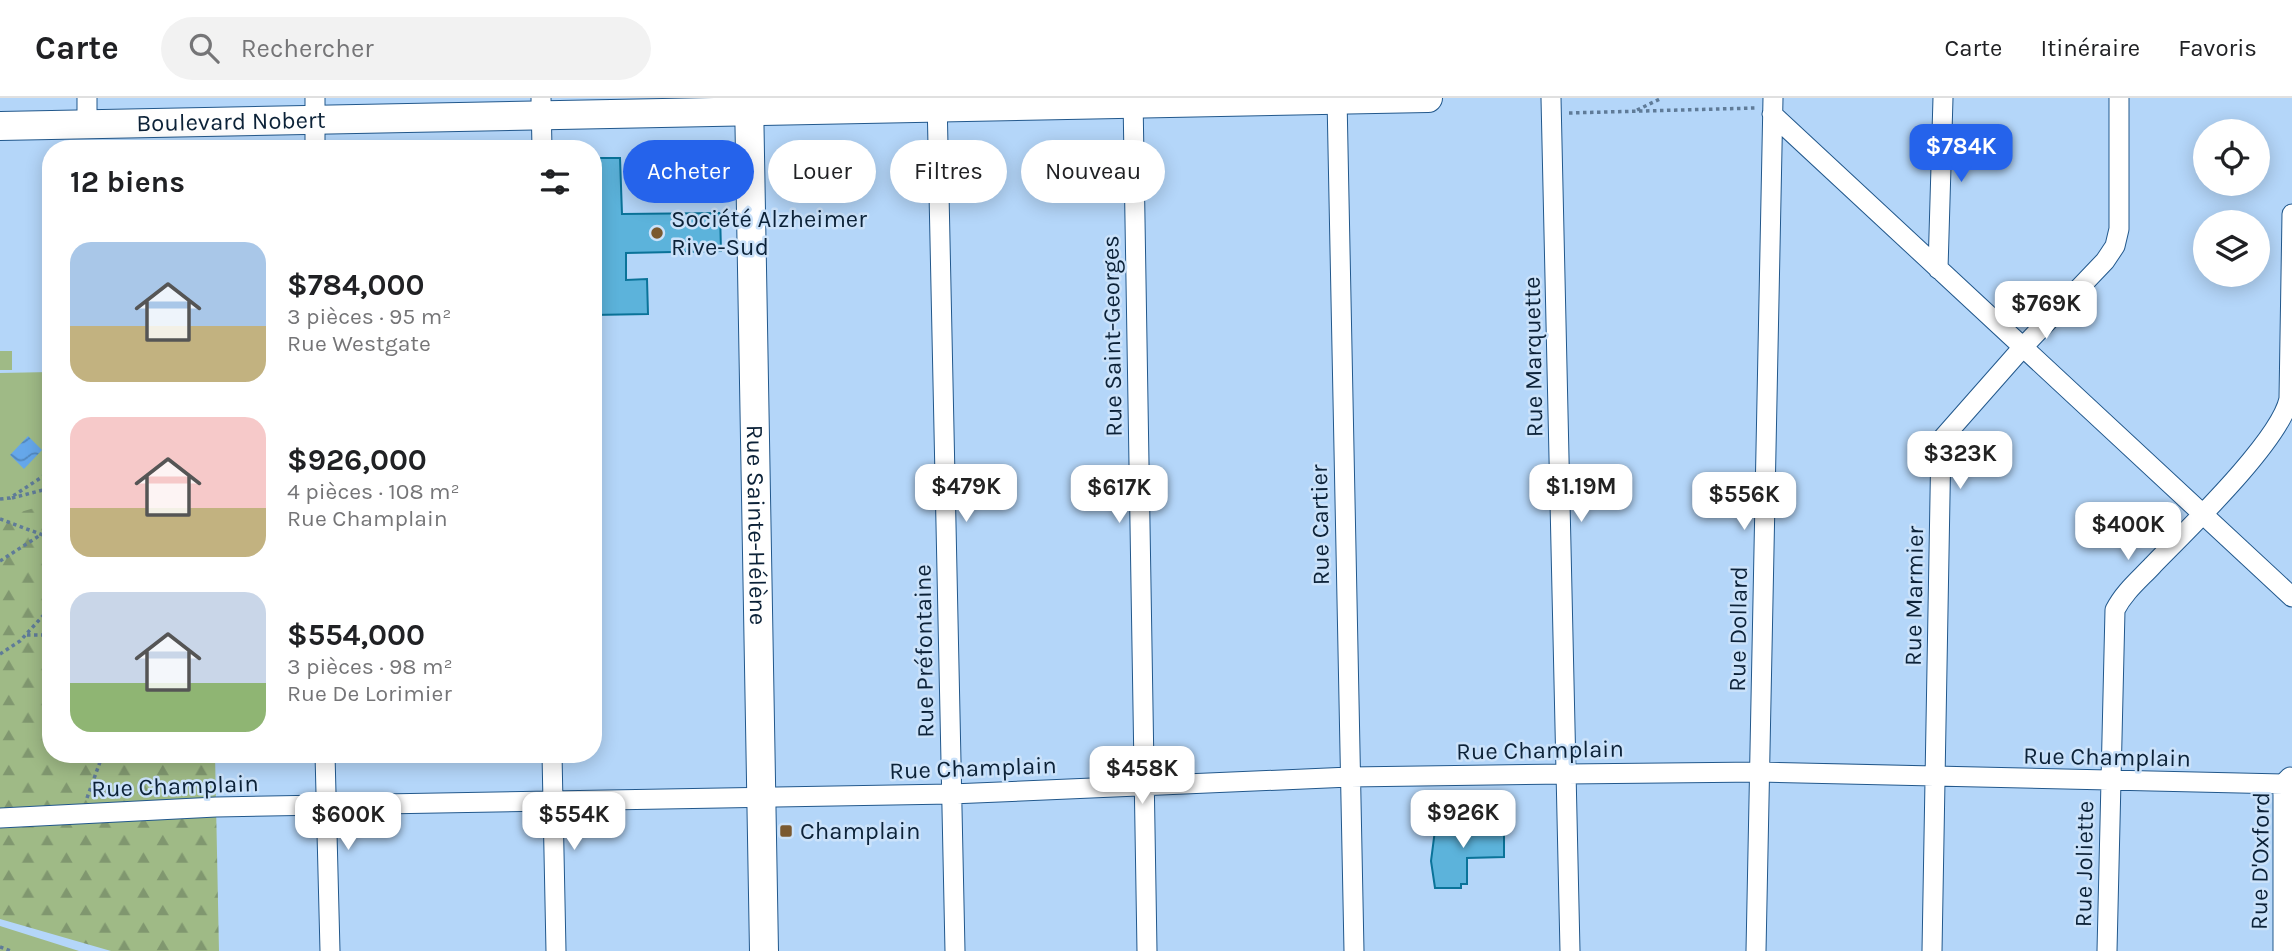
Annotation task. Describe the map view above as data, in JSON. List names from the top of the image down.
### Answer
{
  "streets": {
    "street": [
      "Boulevard Nobert",
      "Rue Saint-Georges",
      "Rue Marquette",
      "Rue Sainte-Hélène",
      "Rue Cartier",
      "Rue Marmier",
      "Rue Dollard",
      "Rue Préfontaine",
      "Rue Champlain",
      "Rue D'Oxford",
      "Rue Joliette"
    ]
  },
  "crossings": [
    ["Boulevard Nobert", "Rue Saint-Georges"],
    ["Boulevard Nobert", "Rue Sainte-Hélène"],
    ["Boulevard Nobert", "Rue Cartier"],
    ["Boulevard Nobert", "Rue Préfontaine"],
    ["Rue Saint-Georges", "Rue Champlain"],
    ["Rue Marquette", "Rue Champlain"],
    ["Rue Sainte-Hélène", "Rue Champlain"],
    ["Rue Cartier", "Rue Champlain"],
    ["Rue Marmier", "Rue Champlain"],
    ["Rue Dollard", "Rue Champlain"],
    ["Rue Préfontaine", "Rue Champlain"],
    ["Rue Champlain", "Rue D'Oxford"],
    ["Rue Champlain", "Rue Joliette"]
  ],
  "places": {
    "other": ["Société Alzheimer Rive-Sud"],
    "transit": ["Champlain"]
  },
  "page": {
    "header": "Carte",
    "search": "Rechercher",
    "nav": ["Carte", "Itinéraire", "Favoris"],
    "price": [
      "$784K",
      "$769K",
      "$323K",
      "$479K",
      "$1.19M",
      "$617K",
      "$556K",
      "$400K",
      "$458K",
      "$926K",
      "$600K",
      "$554K"
    ],
    "chip": [
      "Acheter",
      "Louer",
      "Filtres",
      "Nouveau"
    ],
    "heading": "12 biens",
    "list": [
      {
        "name": "$784,000",
        "note": "3 pièces · 95 m² · Rue Westgate"
      },
      {
        "name": "$926,000",
        "note": "4 pièces · 108 m² · Rue Champlain"
      },
      {
        "name": "$554,000",
        "note": "3 pièces · 98 m² · Rue De Lorimier"
      }
    ]
  }
}
